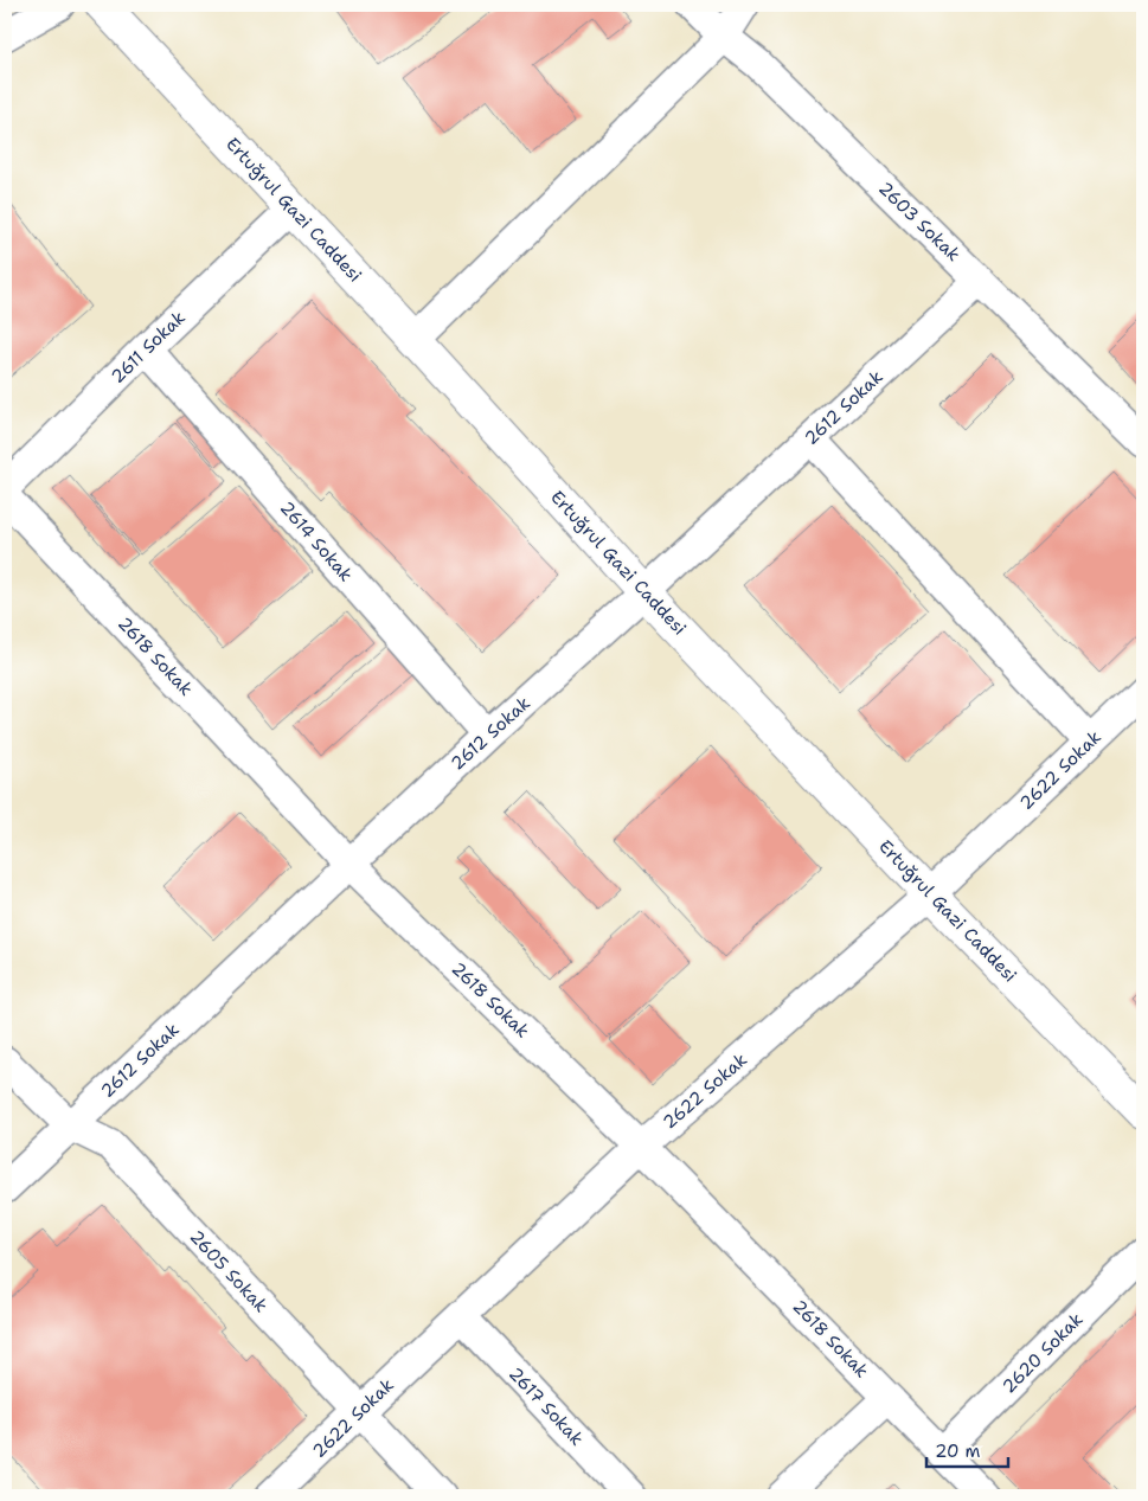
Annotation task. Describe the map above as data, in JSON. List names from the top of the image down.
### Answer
{
  "streets": {
    "main road": ["Ertuğrul Gazi Caddesi"],
    "street": [
      "2603 Sokak",
      "2611 Sokak",
      "2612 Sokak",
      "2614 Sokak",
      "2618 Sokak",
      "2622 Sokak",
      "2605 Sokak",
      "2620 Sokak",
      "2617 Sokak"
    ]
  },
  "crossings": [
    ["Ertuğrul Gazi Caddesi", "2611 Sokak"],
    ["Ertuğrul Gazi Caddesi", "2612 Sokak"],
    ["Ertuğrul Gazi Caddesi", "2622 Sokak"],
    ["2603 Sokak", "2612 Sokak"],
    ["2611 Sokak", "2614 Sokak"],
    ["2612 Sokak", "2614 Sokak"],
    ["2612 Sokak", "2618 Sokak"],
    ["2612 Sokak", "2605 Sokak"],
    ["2618 Sokak", "2622 Sokak"],
    ["2618 Sokak", "2620 Sokak"],
    ["2622 Sokak", "2605 Sokak"],
    ["2622 Sokak", "2617 Sokak"]
  ],
  "scale_bar": "20 m"
}
